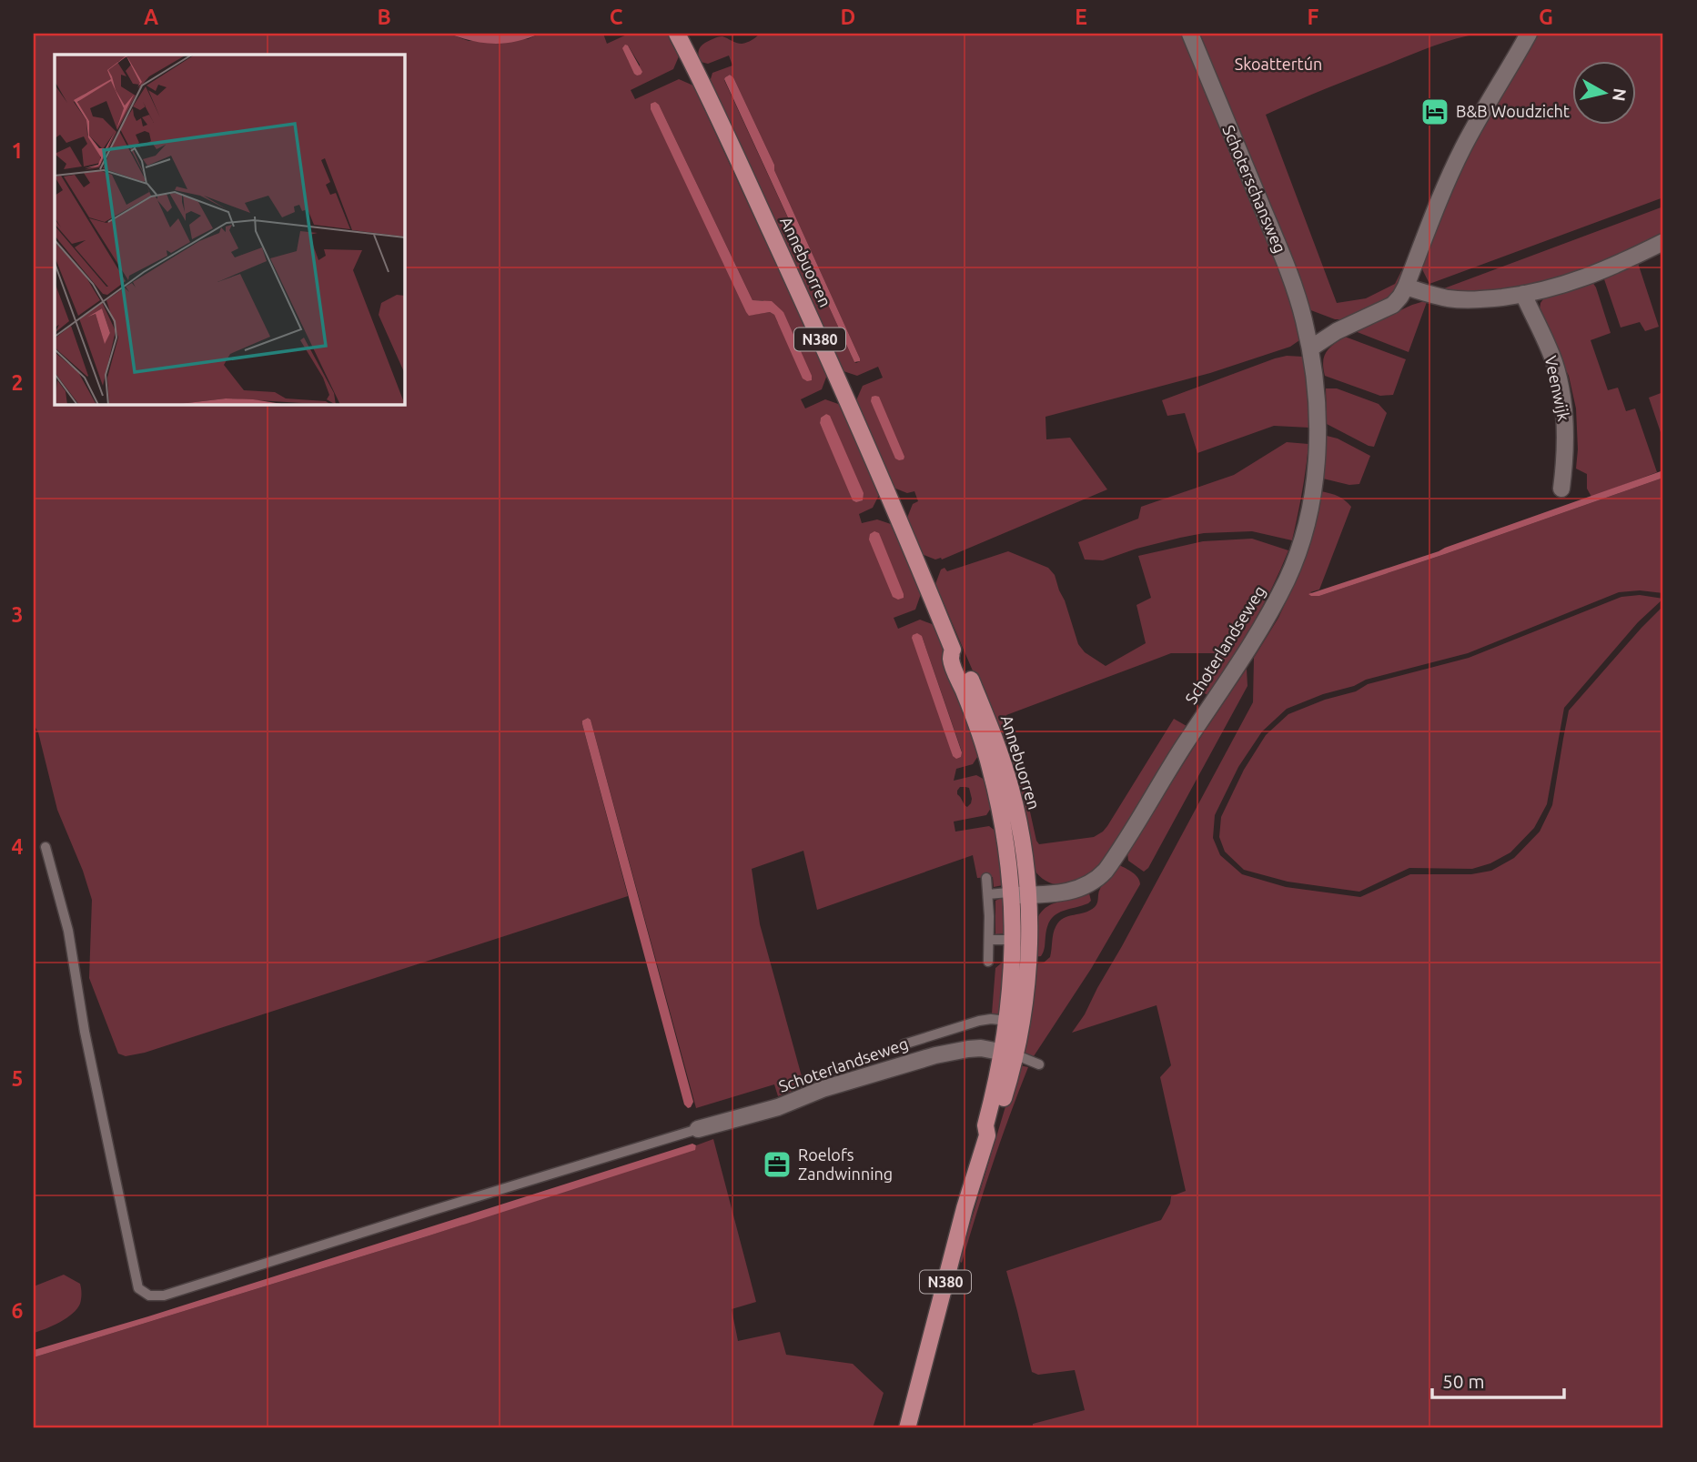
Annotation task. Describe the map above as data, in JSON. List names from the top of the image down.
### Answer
{
  "streets": {
    "main road": ["Annebuorren", "N380"],
    "street": ["Schoterschansweg", "Veenwijk", "Schoterlandseweg"]
  },
  "crossings": [
    ["Schoterschansweg", "Schoterlandseweg"],
    ["Annebuorren", "N380"],
    ["Annebuorren", "Schoterlandseweg"],
    ["N380", "Schoterlandseweg"]
  ],
  "parks": ["Skoattertún"],
  "places": {
    "hotel": ["B&B Woudzicht"],
    "office": ["Roelofs Zandwinning"]
  },
  "scale_bar": "50 m",
  "north": "right",
  "grid": {
    "columns": [
      "A",
      "B",
      "C",
      "D",
      "E",
      "F",
      "G"
    ],
    "rows": [
      "1",
      "2",
      "3",
      "4",
      "5",
      "6"
    ]
  }
}
